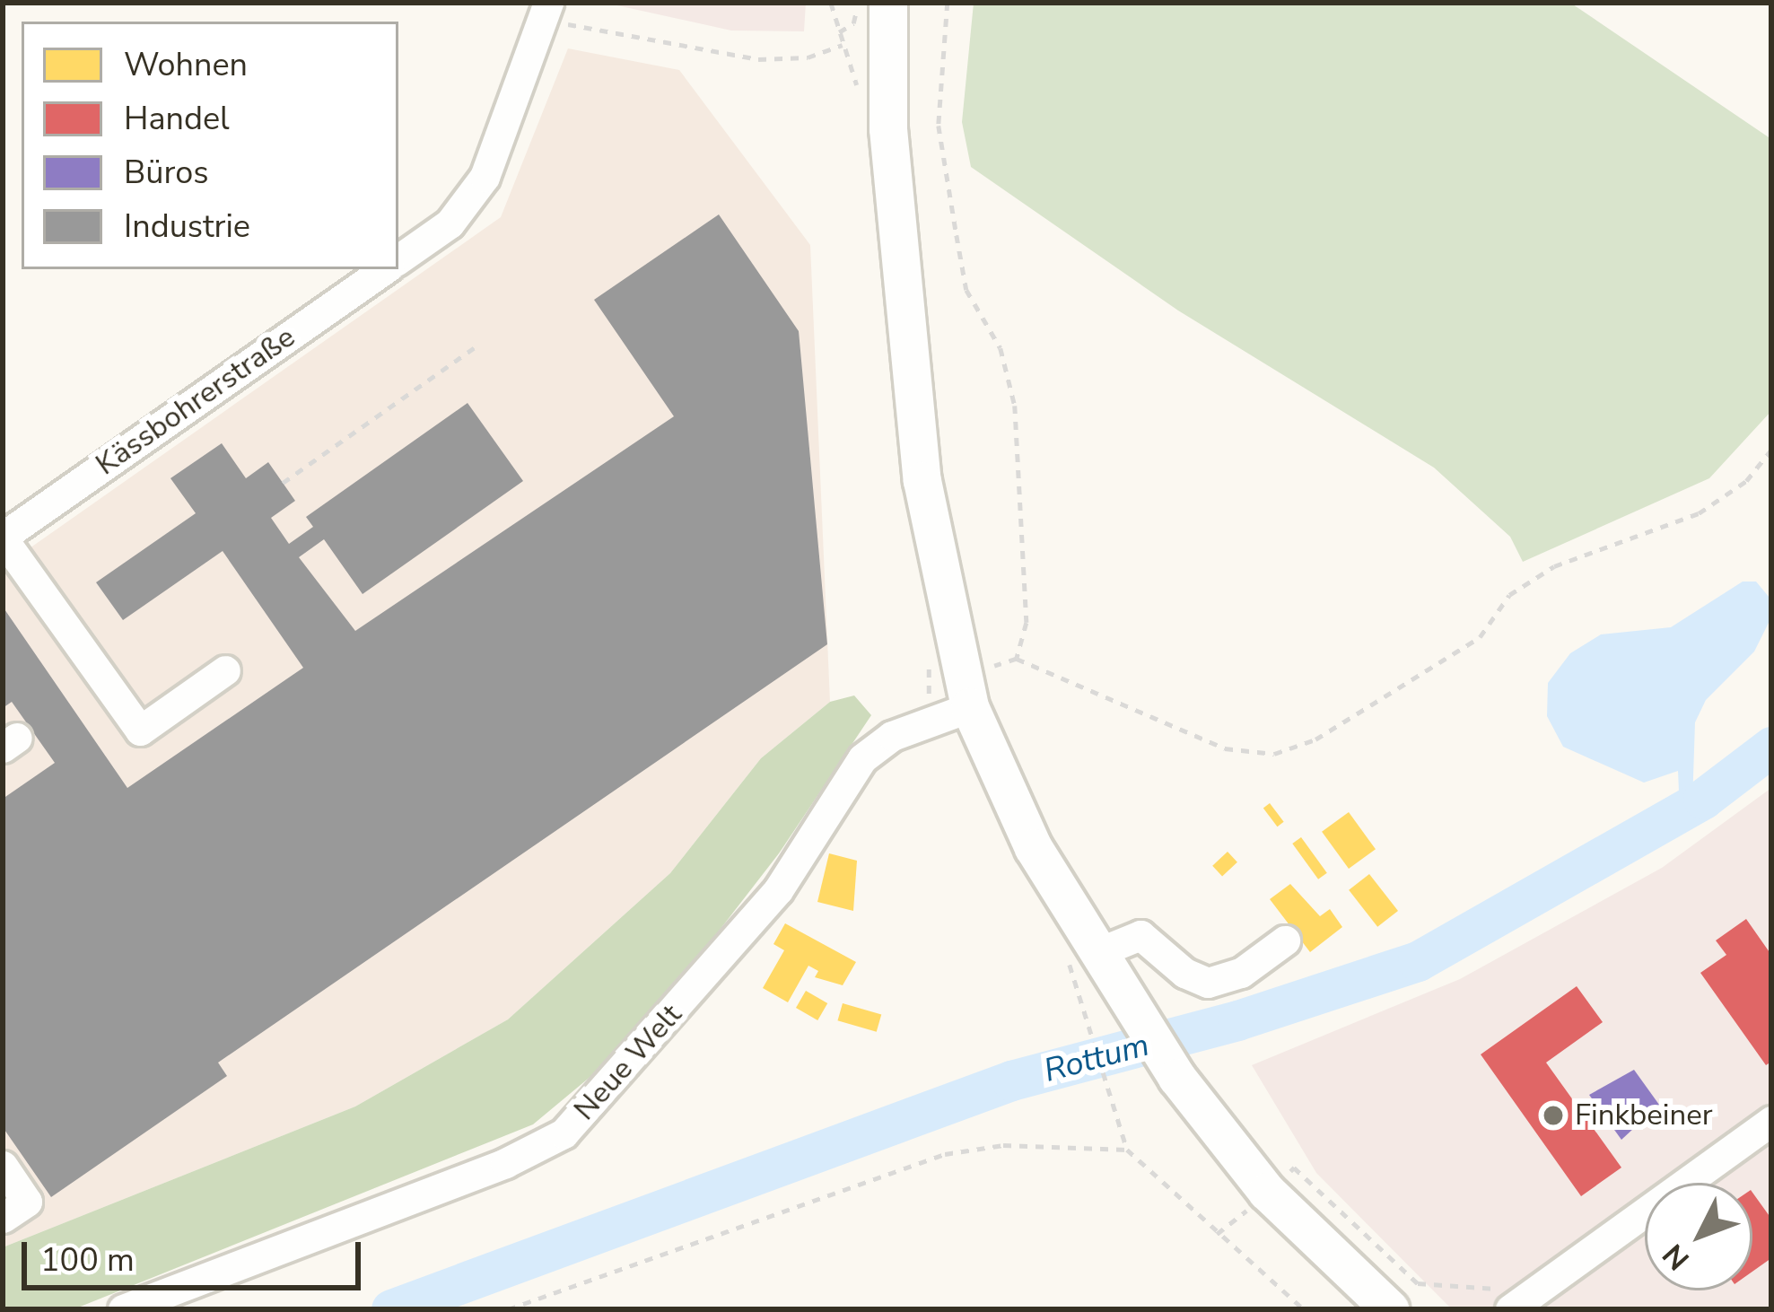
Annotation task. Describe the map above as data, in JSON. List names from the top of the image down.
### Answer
{
  "streets": {
    "street": ["Kässbohrerstraße", "Neue Welt"]
  },
  "water": ["Rottum"],
  "places": ["Finkbeiner"],
  "legend": [
    "Wohnen",
    "Handel",
    "Büros",
    "Industrie"
  ],
  "scale_bar": "100 m",
  "north": "bottom left"
}
